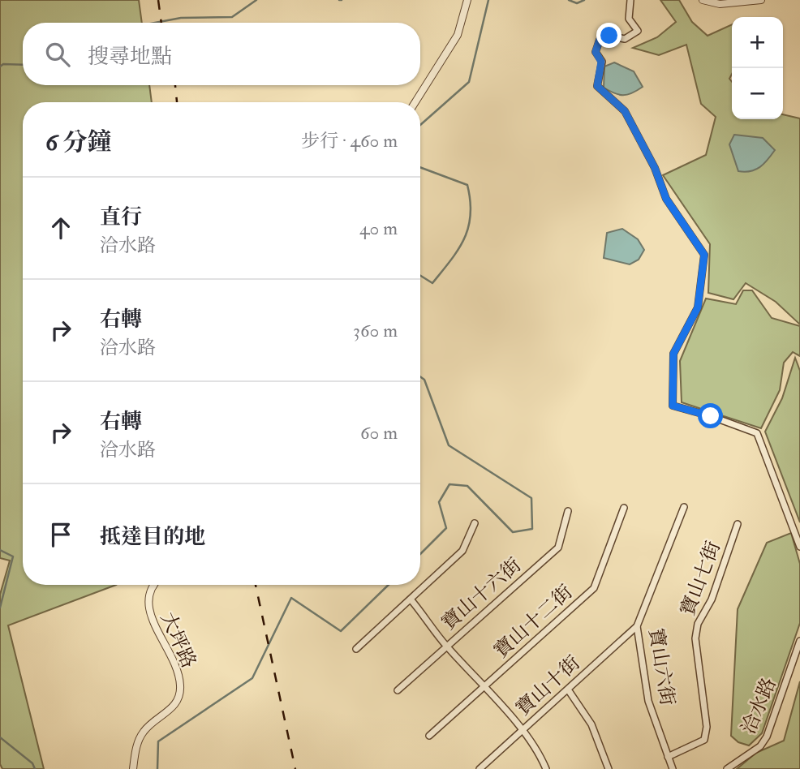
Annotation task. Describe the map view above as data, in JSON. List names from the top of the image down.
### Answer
{
  "streets": {
    "street": [
      "寶山七街",
      "寶山十六街",
      "寶山十二街",
      "大坪路",
      "寶山六街",
      "寶山十街",
      "洽水路"
    ]
  },
  "crossings": [
    ["寶山七街", "寶山六街"],
    ["寶山六街", "寶山十街"]
  ],
  "page": {
    "map_buttons": ["+", "−"],
    "search": "搜尋地點",
    "heading": ["6 分鐘", "步行 · 460 m"],
    "list": [
      ["直行", "洽水路", "40 m"],
      ["右轉", "洽水路", "360 m"],
      ["右轉", "洽水路", "60 m"],
      "抵達目的地"
    ]
  }
}
